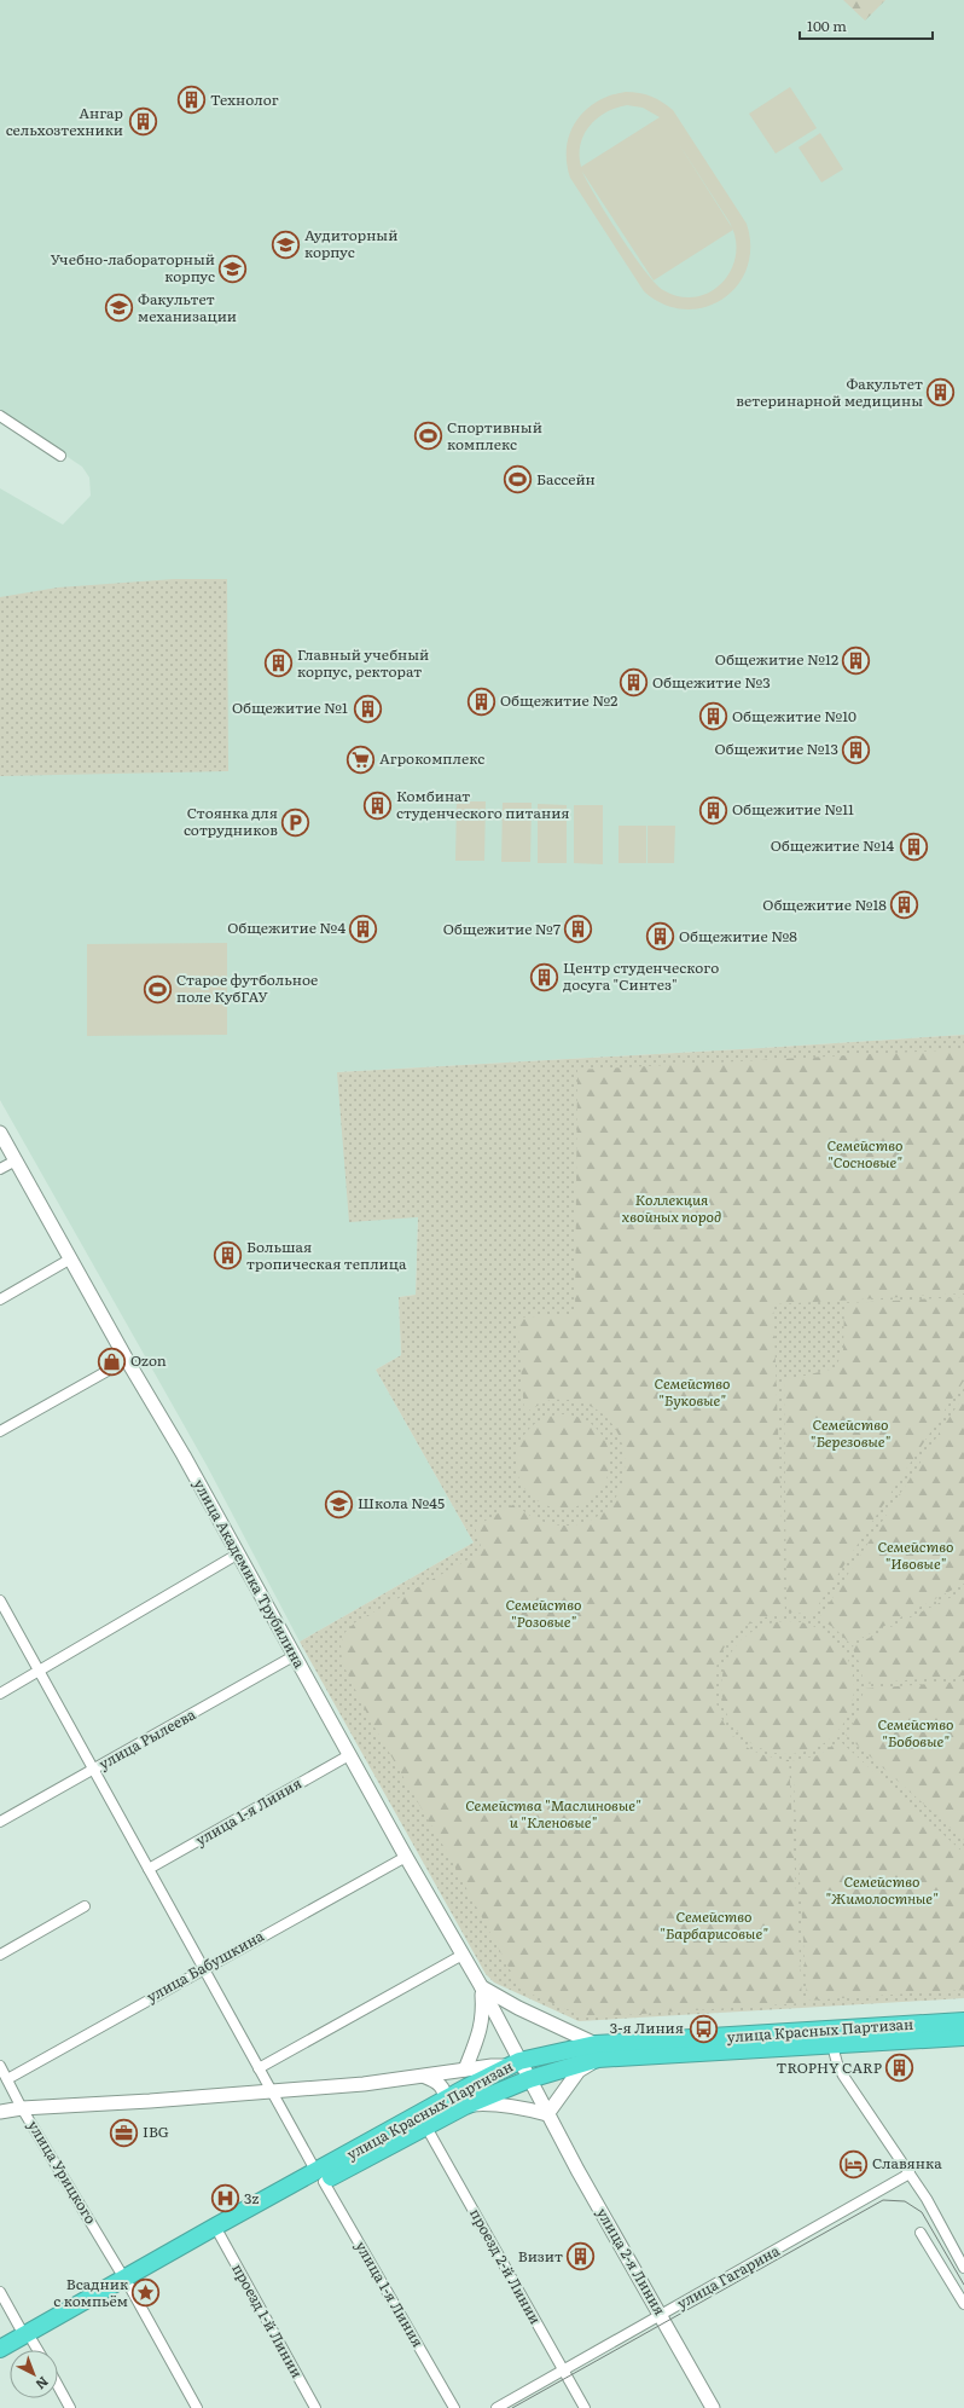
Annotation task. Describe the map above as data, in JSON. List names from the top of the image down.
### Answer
{
  "streets": {
    "highway": ["улица Красных Партизан"],
    "main road": ["улица Академика Трубилина", "улица 2-я Линия"],
    "street": [
      "улица Рылеева",
      "улица 1-я Линия",
      "улица Бабушкина",
      "улица Урицкого",
      "проезд 2-й Линии",
      "улица Гагарина",
      "проезд 1-й Линии"
    ]
  },
  "crossings": [
    ["улица Академика Трубилина", "улица Рылеева"],
    ["улица Академика Трубилина", "улица 1-я Линия"],
    ["улица Академика Трубилина", "улица Бабушкина"],
    ["улица Академика Трубилина", "улица Красных Партизан"],
    ["улица Академика Трубилина", "улица 2-я Линия"],
    ["улица Рылеева", "улица 1-я Линия"],
    ["улица 1-я Линия", "улица Бабушкина"],
    ["улица 1-я Линия", "улица Красных Партизан"],
    ["улица Бабушкина", "улица Урицкого"],
    ["улица Красных Партизан", "улица Урицкого"],
    ["улица Красных Партизан", "улица 2-я Линия"],
    ["улица Красных Партизан", "проезд 2-й Линии"],
    ["улица Красных Партизан", "проезд 1-й Линии"],
    ["улица 2-я Линия", "улица Гагарина"],
    ["проезд 2-й Линии", "улица Гагарина"]
  ],
  "parks": [
    "Семейство \"Сосновые\"",
    "Коллекция хвойных пород",
    "Семейство \"Буковые\"",
    "Семейство \"Березовые\"",
    "Семейство \"Ивовые\"",
    "Семейство \"Розовые\"",
    "Семейство \"Бобовые\"",
    "Семейства \"Маслиновые\" и \"Кленовые\"",
    "Семейство \"Жимолостные\"",
    "Семейство \"Барбарисовые\""
  ],
  "places": {
    "building": [
      "Технолог",
      "Ангар сельхозтехники",
      "Факультет ветеринарной медицины",
      "Общежитие №12",
      "Главный учебный корпус, ректорат",
      "Общежитие №3",
      "Общежитие №2",
      "Общежитие №1",
      "Общежитие №10",
      "Общежитие №13",
      "Комбинат студенческого питания",
      "Общежитие №11",
      "Общежитие №14",
      "Общежитие №18",
      "Общежитие №4",
      "Общежитие №7",
      "Общежитие №8",
      "Центр студенческого досуга \"Синтез\"",
      "Большая тропическая теплица",
      "TROPHY CARP",
      "Визит"
    ],
    "school or university": [
      "Аудиторный корпус",
      "Учебно-лабораторный корпус",
      "Факультет механизации",
      "Школа №45"
    ],
    "sports": ["Спортивный комплекс", "Бассейн", "Старое футбольное поле КубГАУ"],
    "supermarket": ["Агрокомплекс"],
    "parking": ["Стоянка для сотрудников"],
    "shop": ["Ozon"],
    "bus stop": ["3-я Линия"],
    "office": ["IBG"],
    "hotel": ["Славянка"],
    "hospital": ["3z"],
    "place": ["Всадник с компьём"]
  },
  "scale_bar": "100 m",
  "north": "bottom right"
}
